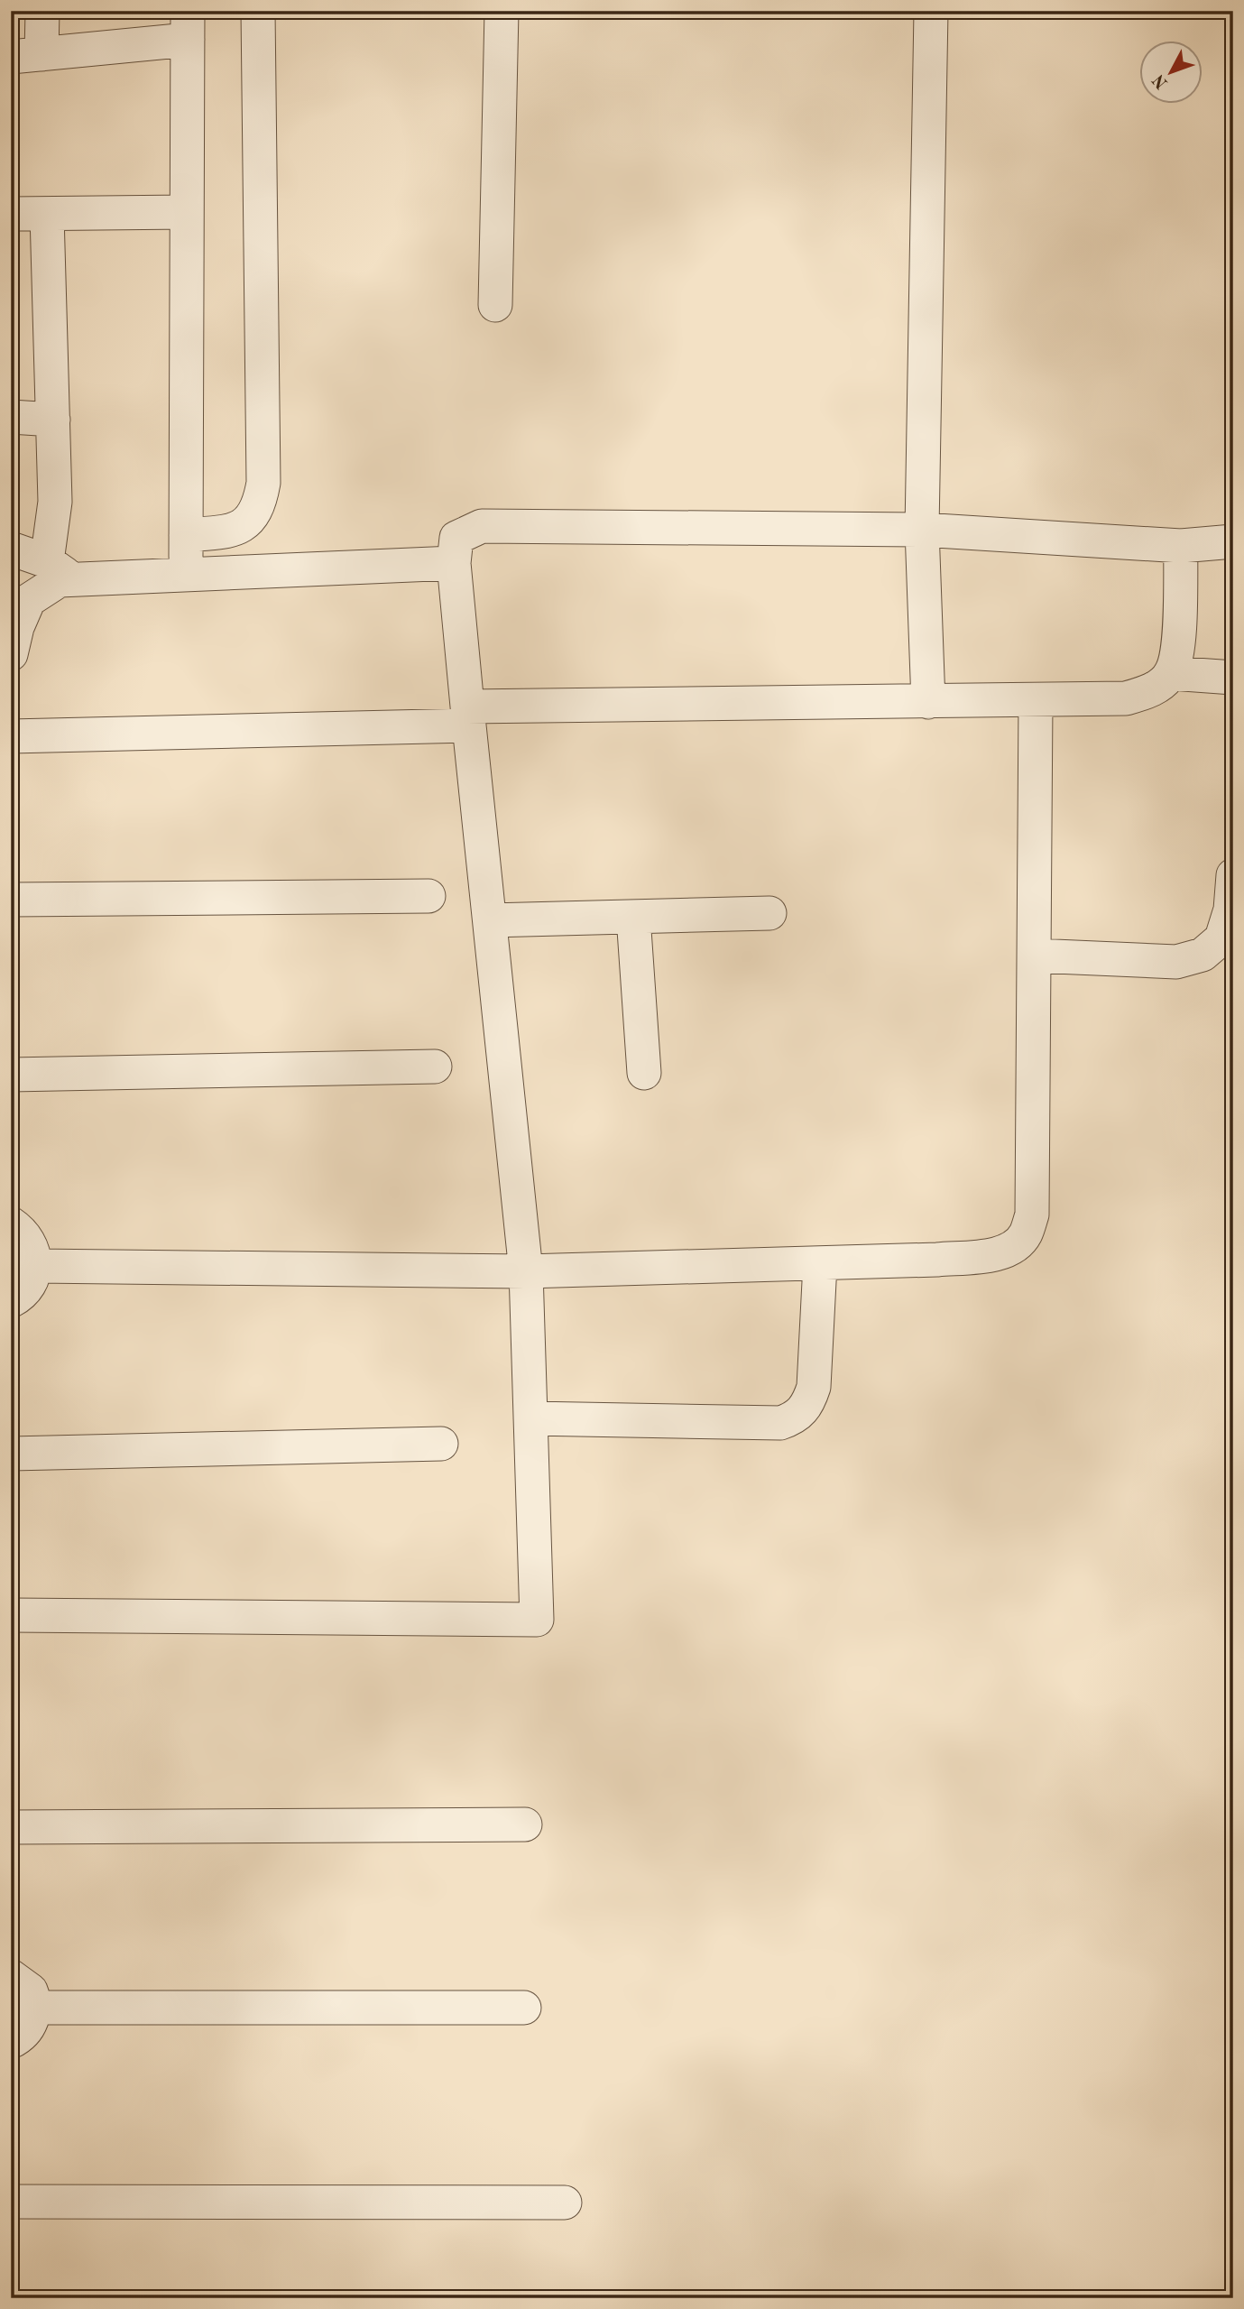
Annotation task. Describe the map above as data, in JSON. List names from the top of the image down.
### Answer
{
  "north": "bottom left"
}
